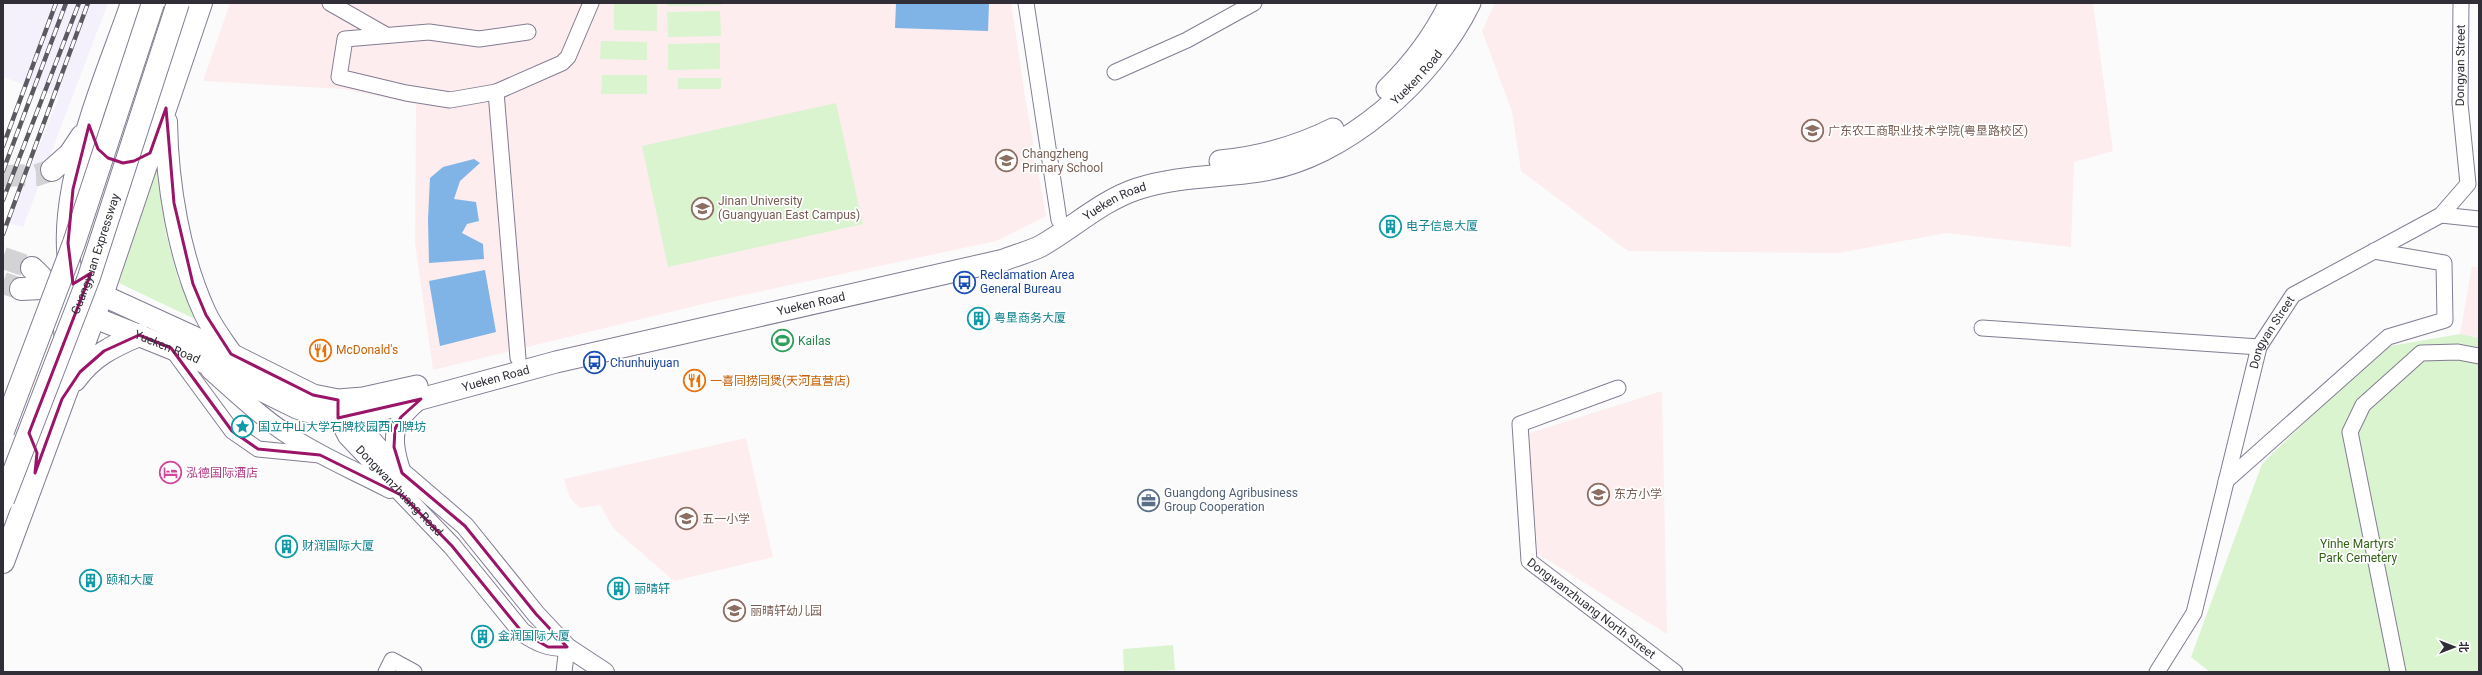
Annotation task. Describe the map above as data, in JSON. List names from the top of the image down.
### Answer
{
  "streets": {
    "highway": ["Guangyuan Expressway"],
    "main road": ["Yueken Road"],
    "street": ["Dongyan Street", "Dongwanzhuang Road", "Dongwanzhuang North Street"]
  },
  "crossings": [
    ["Yueken Road", "Dongwanzhuang Road"]
  ],
  "parks": ["Yinhe Martyrs' Park Cemetery"],
  "places": {
    "school or university": [
      "广东农工商职业技术学院(粤垦路校区)",
      "Changzheng Primary School",
      "Jinan University (Guangyuan East Campus)",
      "东方小学",
      "五一小学",
      "丽晴轩幼儿园"
    ],
    "building": [
      "电子信息大厦",
      "粤垦商务大厦",
      "财润国际大厦",
      "颐和大厦",
      "丽晴轩",
      "金润国际大厦"
    ],
    "bus stop": ["Reclamation Area General Bureau", "Chunhuiyuan"],
    "sports": ["Kailas"],
    "restaurant": ["McDonald's", "一喜同捞同煲(天河直营店)"],
    "place": ["国立中山大学石牌校园西门牌坊"],
    "hotel": ["泓德国际酒店"],
    "office": ["Guangdong Agribusiness Group Cooperation"]
  },
  "north": "right"
}
